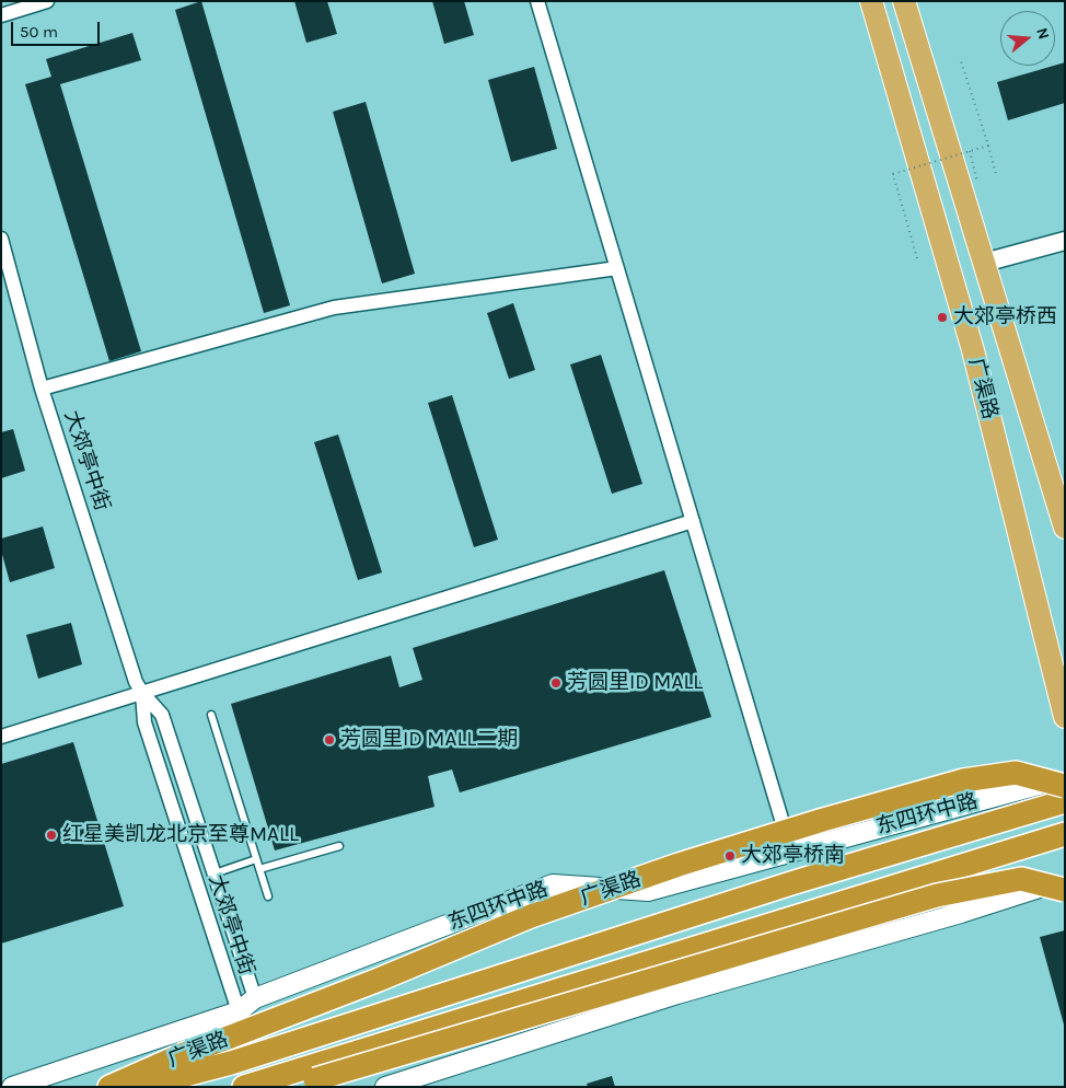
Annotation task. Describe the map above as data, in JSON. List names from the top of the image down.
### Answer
{
  "streets": {
    "highway": ["广渠路", "东四环中路"],
    "street": ["大郊亭中街"]
  },
  "crossings": [
    ["大郊亭中街", "东四环中路"]
  ],
  "places": [
    "大郊亭桥西",
    "芳圆里ID MALL",
    "芳圆里ID MALL二期",
    "红星美凯龙北京至尊MALL",
    "大郊亭桥南"
  ],
  "scale_bar": "50 m",
  "north": "right"
}
